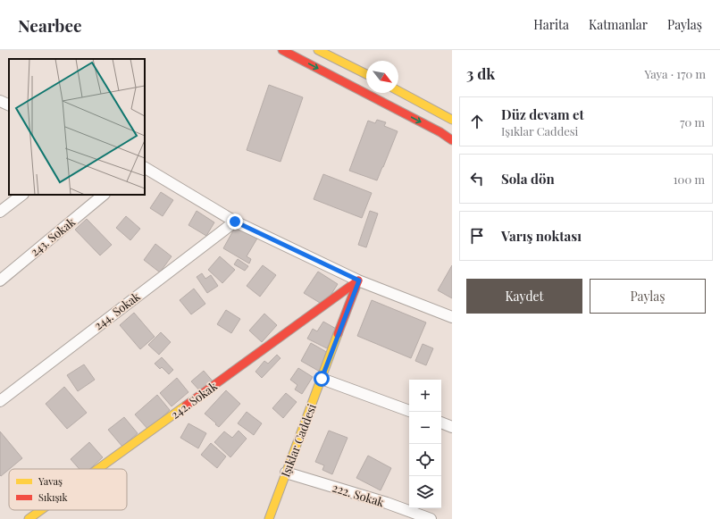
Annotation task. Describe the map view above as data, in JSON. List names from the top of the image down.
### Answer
{
  "streets": {
    "main road": ["242. Sokak", "Işıklar Caddesi"],
    "street": ["243. Sokak", "244. Sokak", "222. Sokak"]
  },
  "crossings": [
    ["242. Sokak", "Işıklar Caddesi"],
    ["Işıklar Caddesi", "222. Sokak"]
  ],
  "legend": ["Yavaş", "Sıkışık"],
  "north": "bottom right",
  "page": {
    "header": "Nearbee",
    "nav": ["Harita", "Katmanlar", "Paylaş"],
    "heading": ["3 dk", "Yaya · 170 m"],
    "list": [
      ["Düz devam et", "Işıklar Caddesi", "70 m"],
      ["Sola dön", "100 m"],
      "Varış noktası"
    ],
    "buttons": ["Kaydet", "Paylaş"],
    "map_buttons": ["+", "−"]
  }
}
